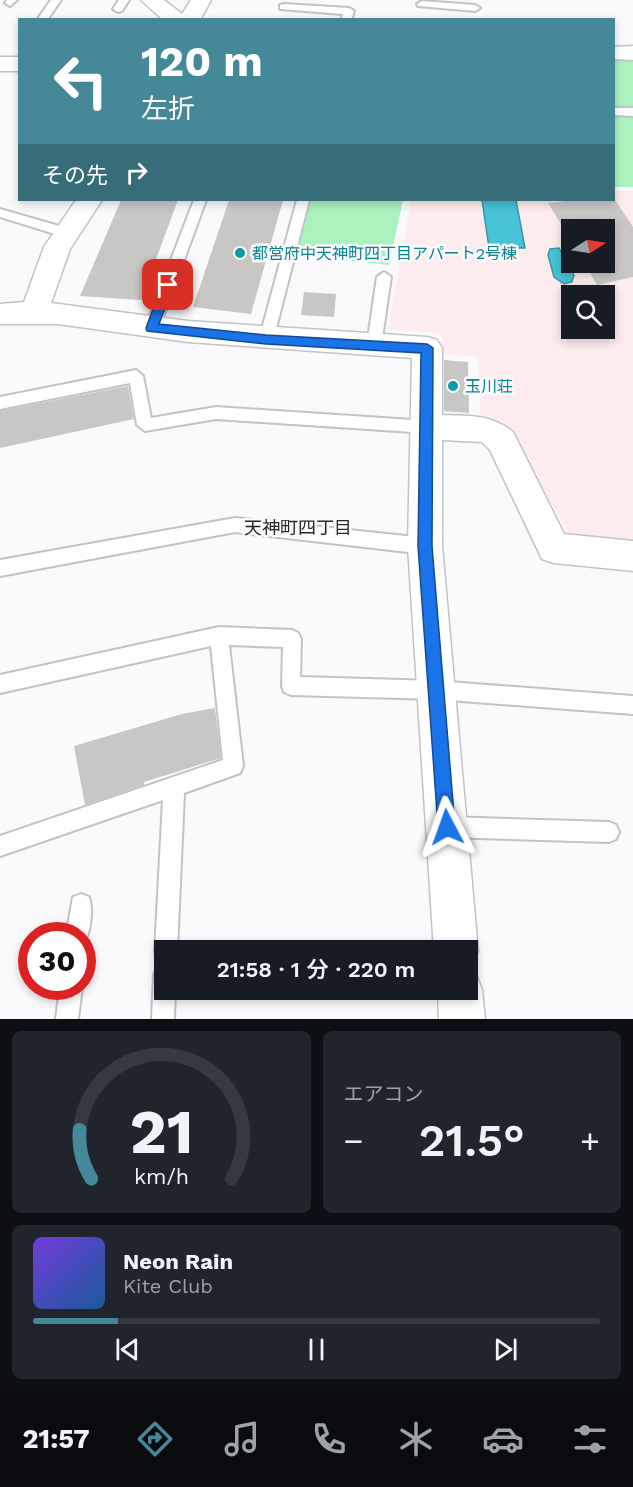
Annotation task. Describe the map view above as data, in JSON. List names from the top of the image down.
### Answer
{
  "districts": ["天神町四丁目"],
  "places": ["都営府中天神町四丁目アパート2号棟", "玉川荘"],
  "north": "right",
  "page": {
    "turn": ["120 m", "左折"],
    "then": "その先",
    "limit": "30",
    "trip": "21:58 · 1 分 · 220 m",
    "tile": "エアコン",
    "heat": ["−", "21.5°", "+"],
    "song": ["Neon Rain", "Kite Club"],
    "tabs": "21:57",
    "gauge": ["21", "km/h"]
  }
}
